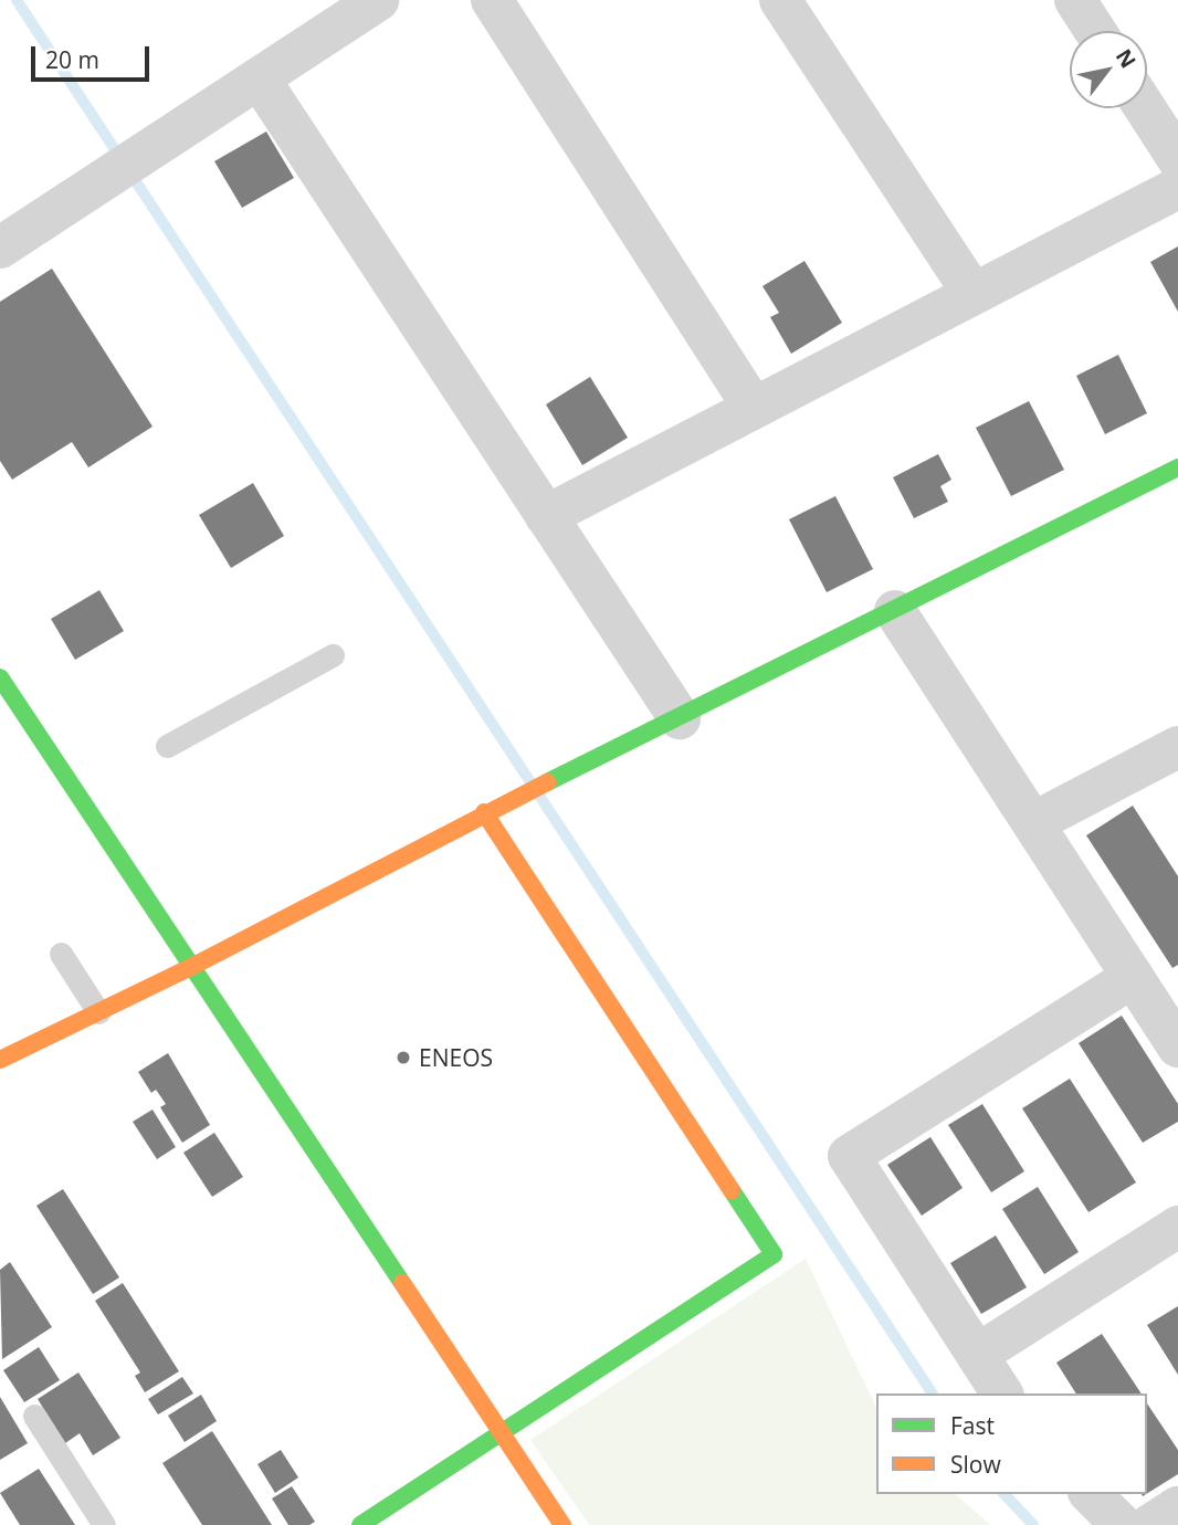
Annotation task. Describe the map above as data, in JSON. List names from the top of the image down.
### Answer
{
  "places": ["ENEOS"],
  "legend": ["Fast", "Slow"],
  "scale_bar": "20 m",
  "north": "top right"
}
